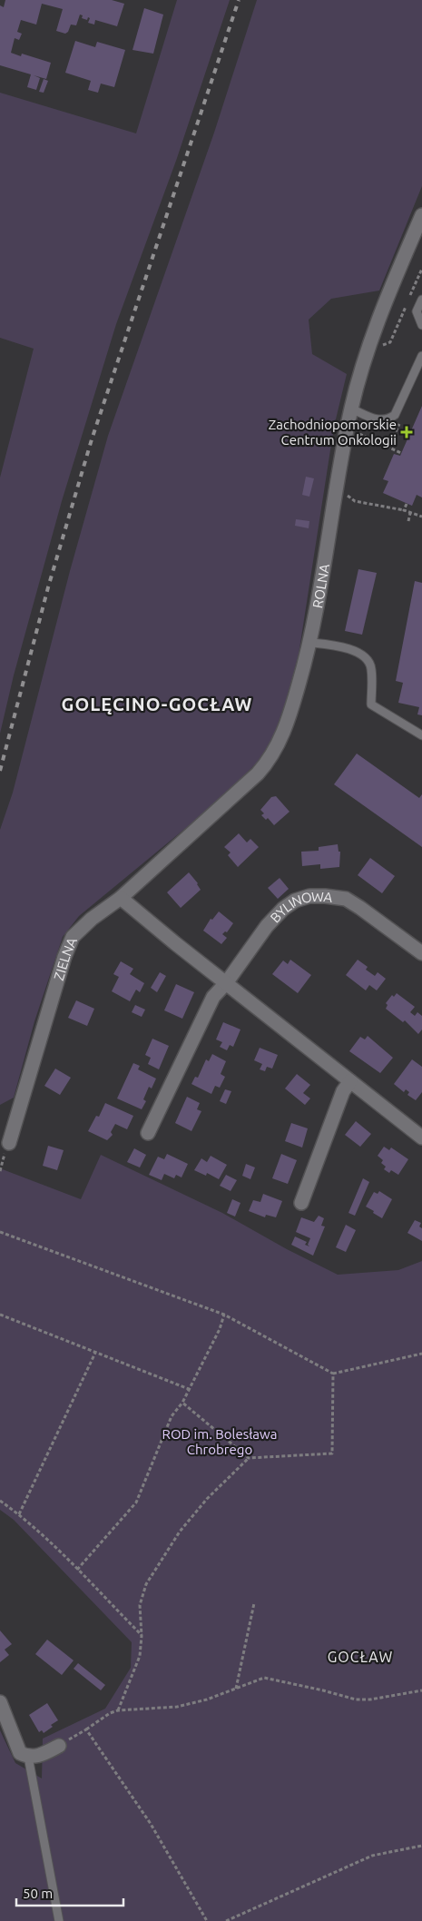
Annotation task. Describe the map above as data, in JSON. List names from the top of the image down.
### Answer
{
  "streets": {
    "street": ["ROLNA", "BYLINOWA", "ZIELNA"]
  },
  "crossings": [
    ["ROLNA", "ZIELNA"]
  ],
  "districts": ["GOLĘCINO-GOCŁAW", "GOCŁAW"],
  "parks": ["ROD im. Bolesława Chrobrego"],
  "places": {
    "health": ["Zachodniopomorskie Centrum Onkologii"]
  },
  "scale_bar": "50 m"
}
